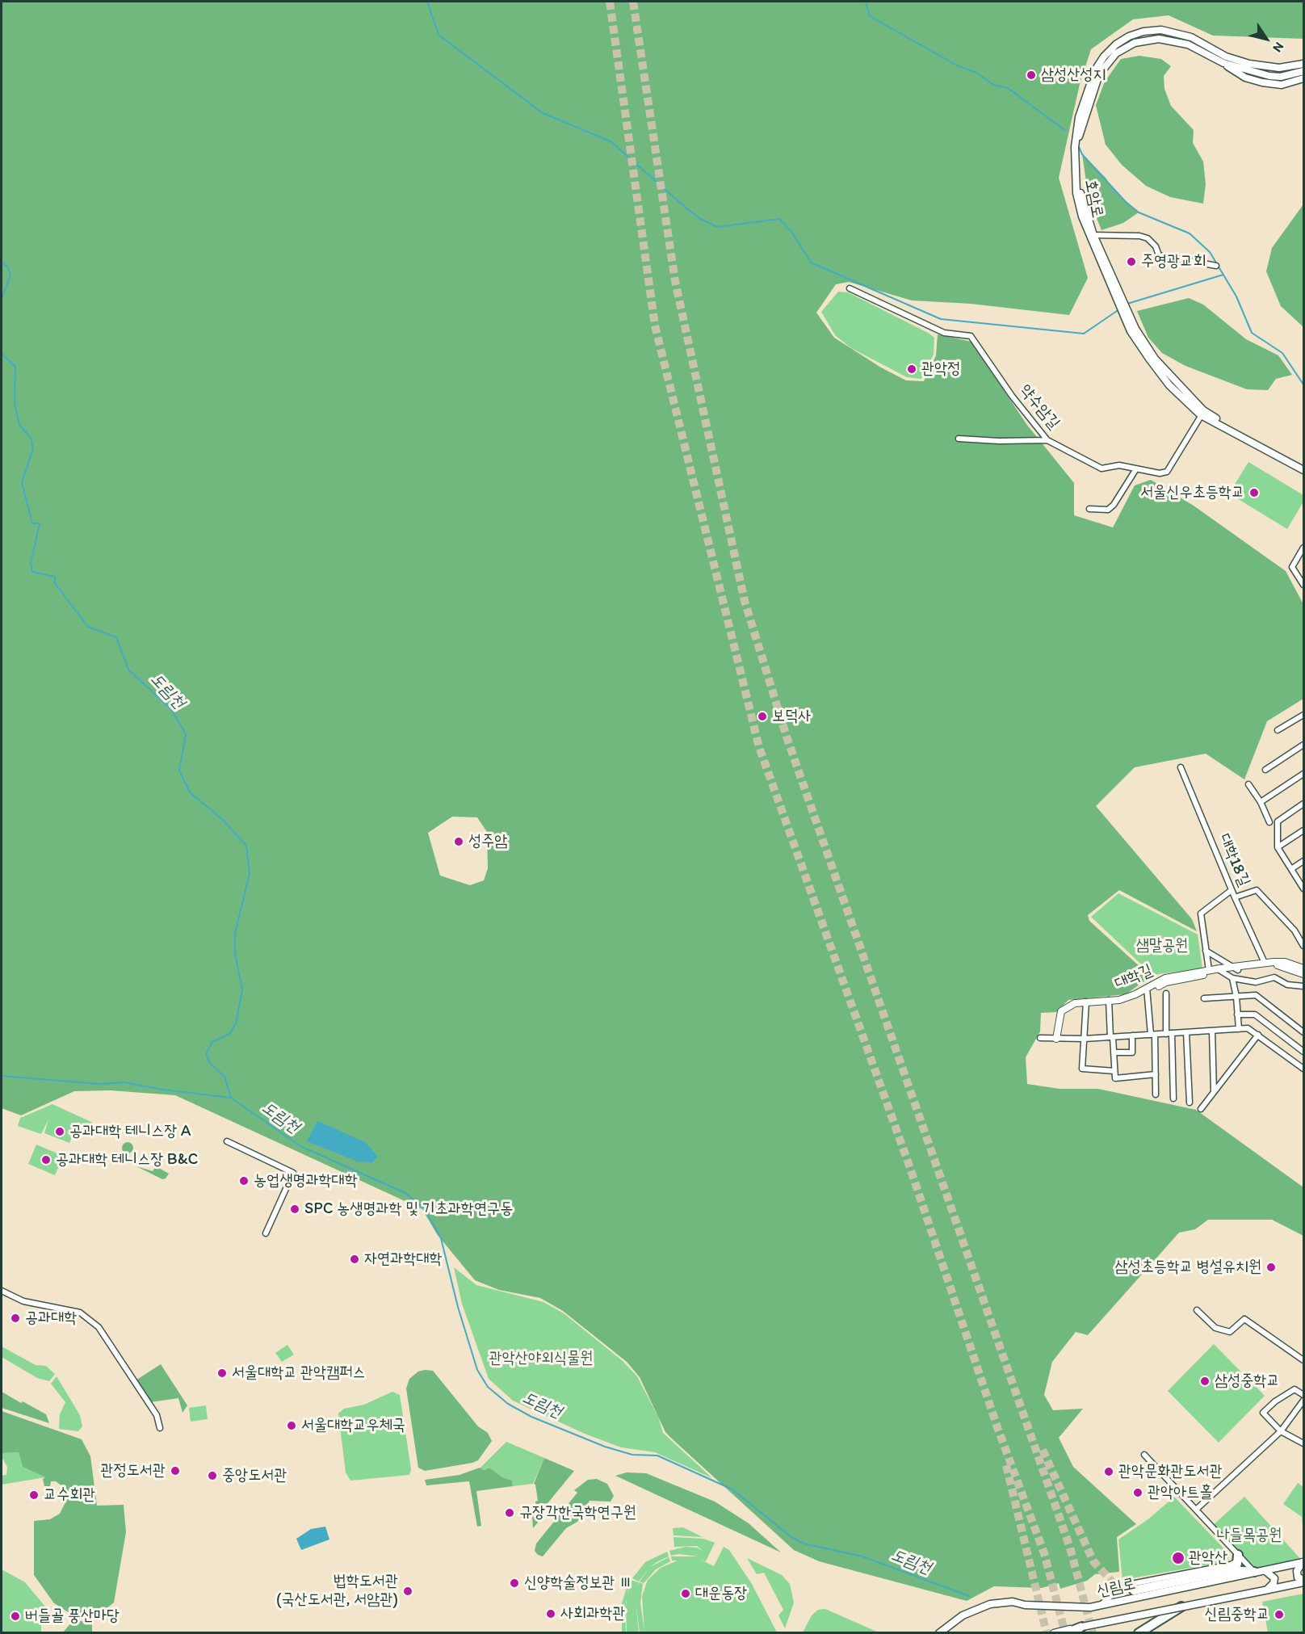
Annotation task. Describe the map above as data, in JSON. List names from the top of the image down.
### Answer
{
  "streets": {
    "main road": ["호암로", "신림로"],
    "street": ["약수암길", "대학18길", "대학길"]
  },
  "crossings": [
    ["호암로", "약수암길"],
    ["대학18길", "대학길"]
  ],
  "water": ["도림천"],
  "parks": ["샘말공원", "관악산야외식물원", "나들목공원"],
  "places": [
    "삼성산성지",
    "주영광교회",
    "관악정",
    "서울신우초등학교",
    "보덕사",
    "성주암",
    "공과대학 테니스장 A",
    "공과대학 테니스장 B&C",
    "농업생명과학대학",
    "SPC 농생명과학 및 기초과학연구동",
    "자연과학대학",
    "삼성초등학교 병설유치원",
    "공과대학",
    "서울대학교 관악캠퍼스",
    "삼성중학교",
    "서울대학교우체국",
    "관정도서관",
    "관악문화관도서관",
    "중앙도서관",
    "관악아트홀",
    "교수회관",
    "규장각한국학연구원",
    "관악산",
    "신양학술정보관 Ⅲ",
    "법학도서관 (국산도서관, 서암관)",
    "대운동장",
    "사회과학관",
    "신림중학교",
    "버들골 풍산마당"
  ],
  "north": "bottom right"
}
